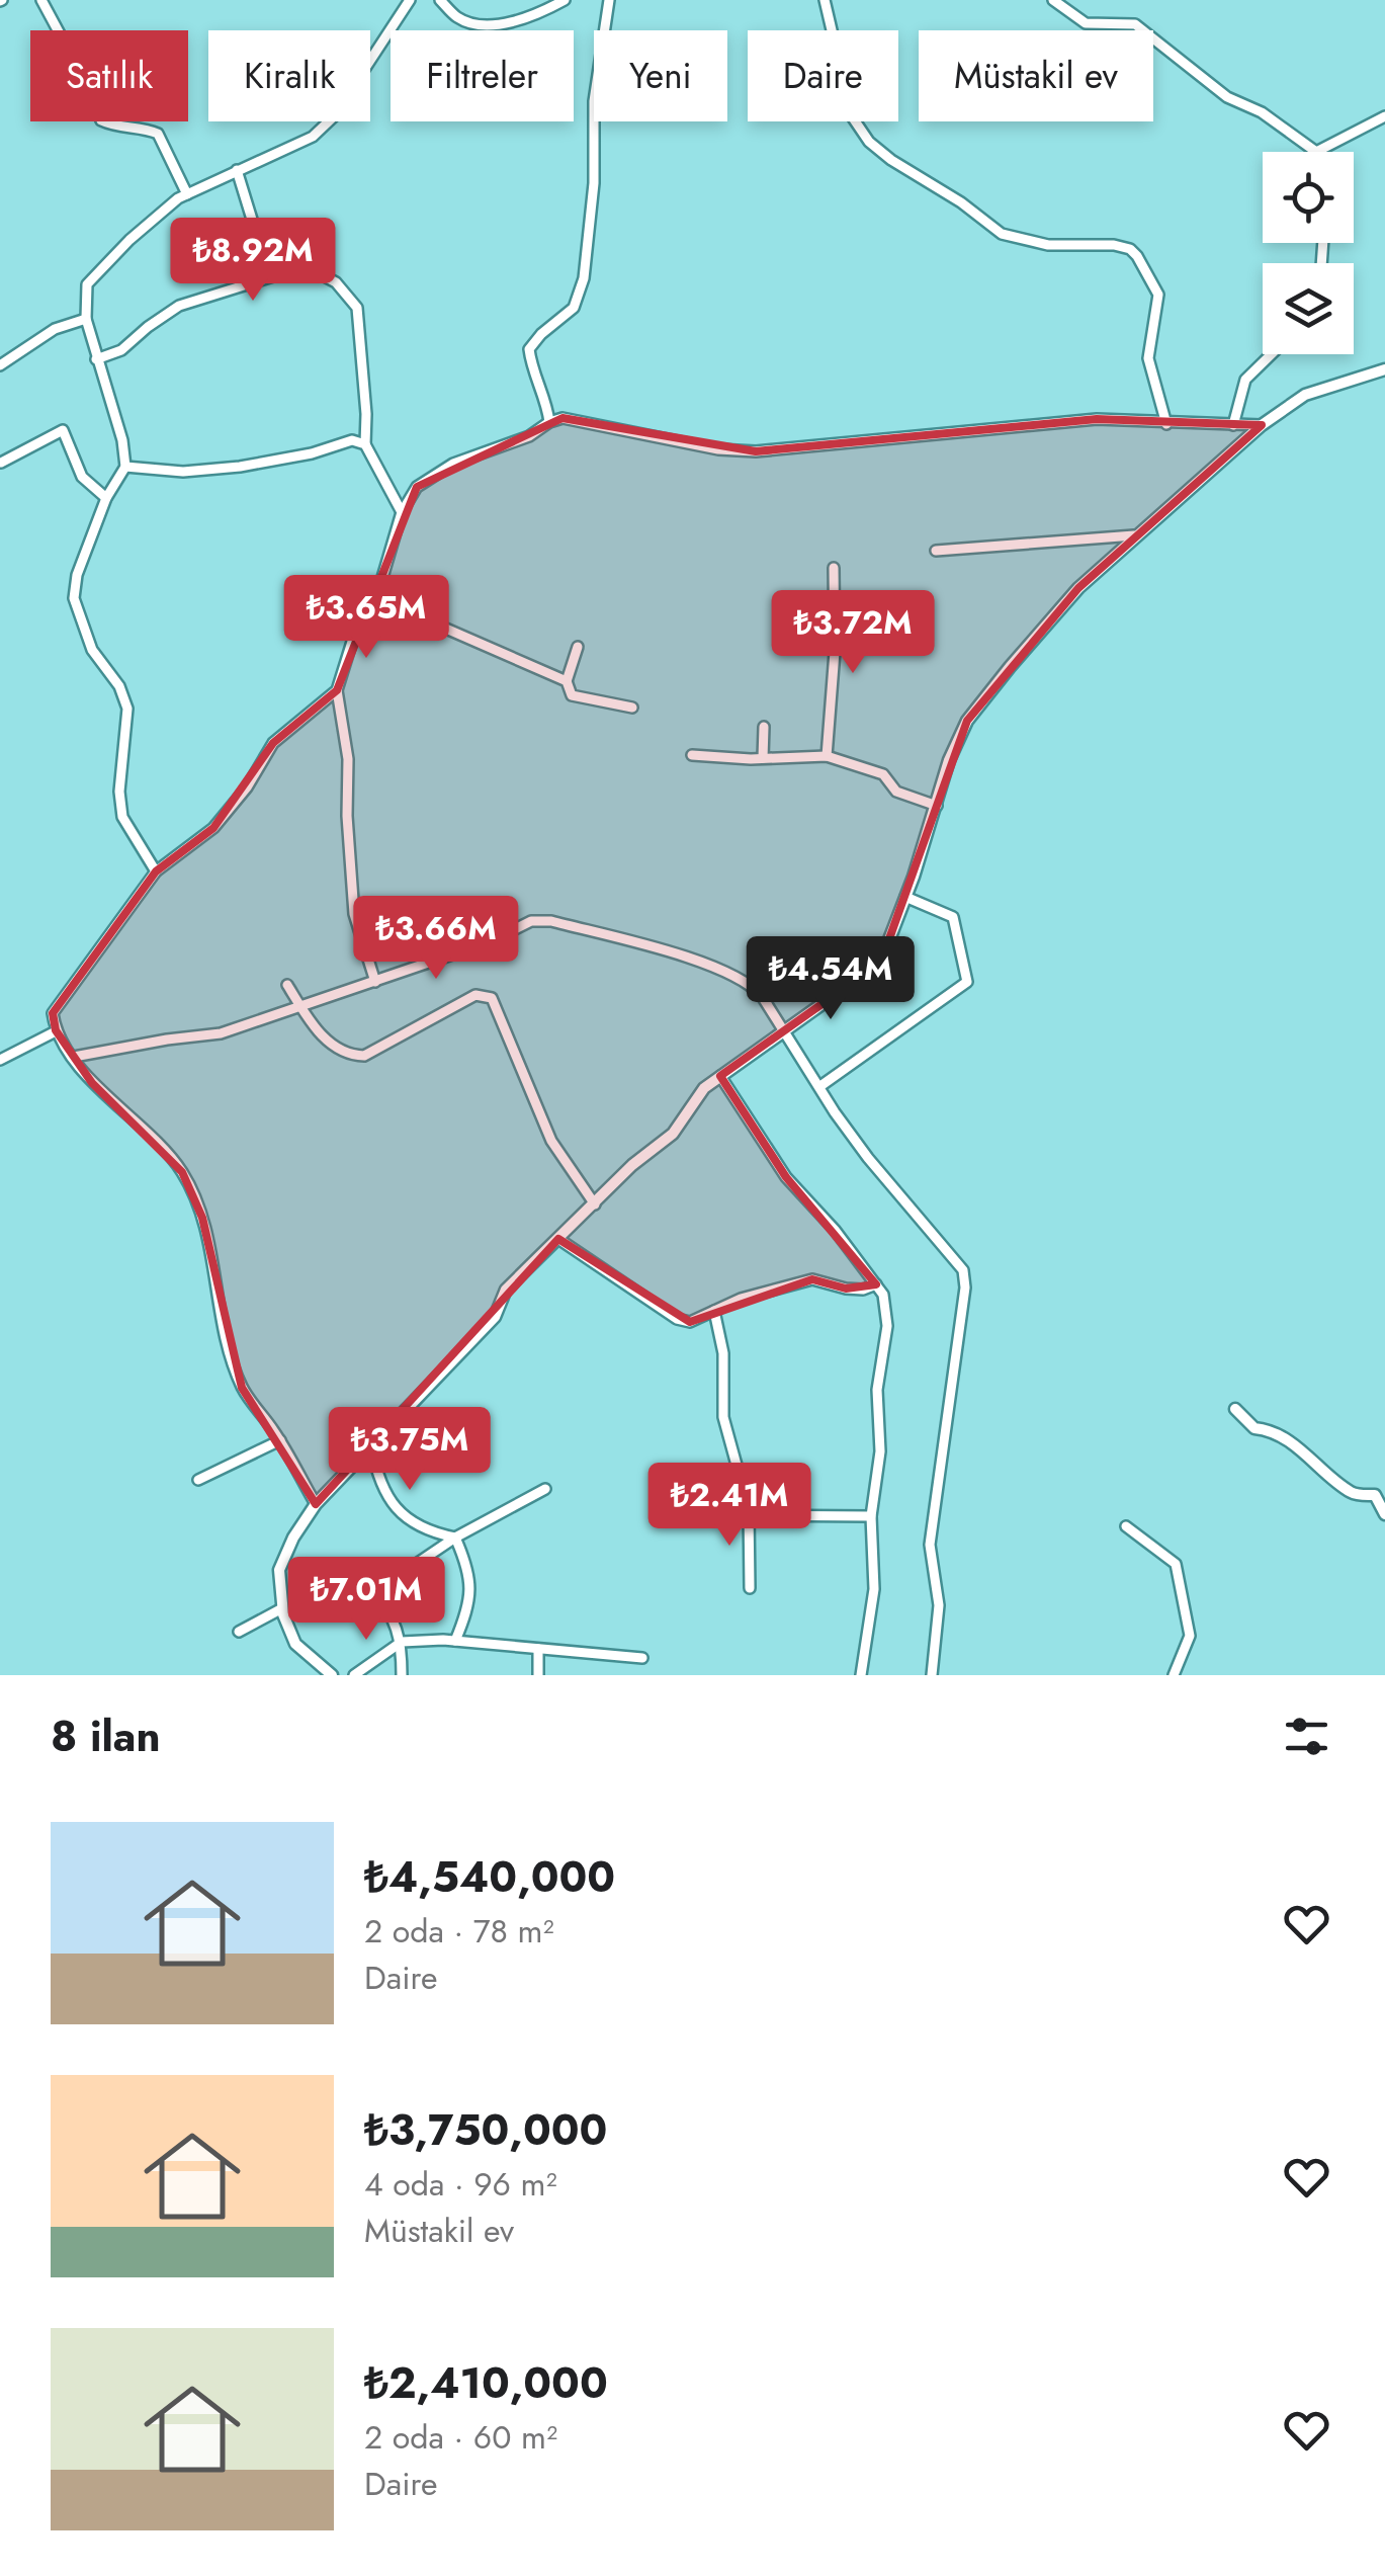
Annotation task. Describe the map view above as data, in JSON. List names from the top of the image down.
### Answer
{
  "page": {
    "chip": [
      "Satılık",
      "Kiralık",
      "Filtreler",
      "Yeni",
      "Daire",
      "Müstakil ev"
    ],
    "price": [
      "₺8.92M",
      "₺3.65M",
      "₺3.72M",
      "₺3.66M",
      "₺4.54M",
      "₺3.75M",
      "₺2.41M",
      "₺7.01M"
    ],
    "heading": "8 ilan",
    "list": [
      {
        "name": "₺4,540,000",
        "note": "2 oda · 78 m² · Daire"
      },
      {
        "name": "₺3,750,000",
        "note": "4 oda · 96 m² · Müstakil ev"
      },
      {
        "name": "₺2,410,000",
        "note": "2 oda · 60 m² · Daire"
      }
    ]
  }
}
